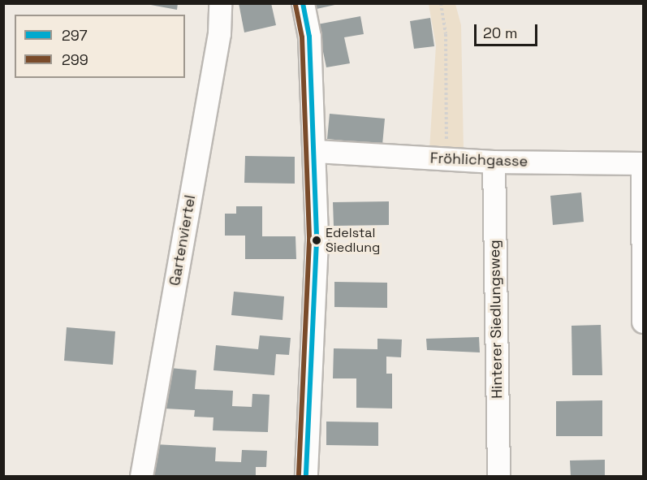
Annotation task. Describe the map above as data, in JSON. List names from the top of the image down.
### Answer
{
  "streets": {
    "street": ["Fröhlichgasse", "Gartenviertel", "Hinterer Siedlungsweg"]
  },
  "crossings": [
    ["Fröhlichgasse", "Hinterer Siedlungsweg"]
  ],
  "places": ["Edelstal Siedlung"],
  "lines": ["transit line 297", "transit line 299"],
  "legend": ["297", "299"],
  "scale_bar": "20 m"
}
